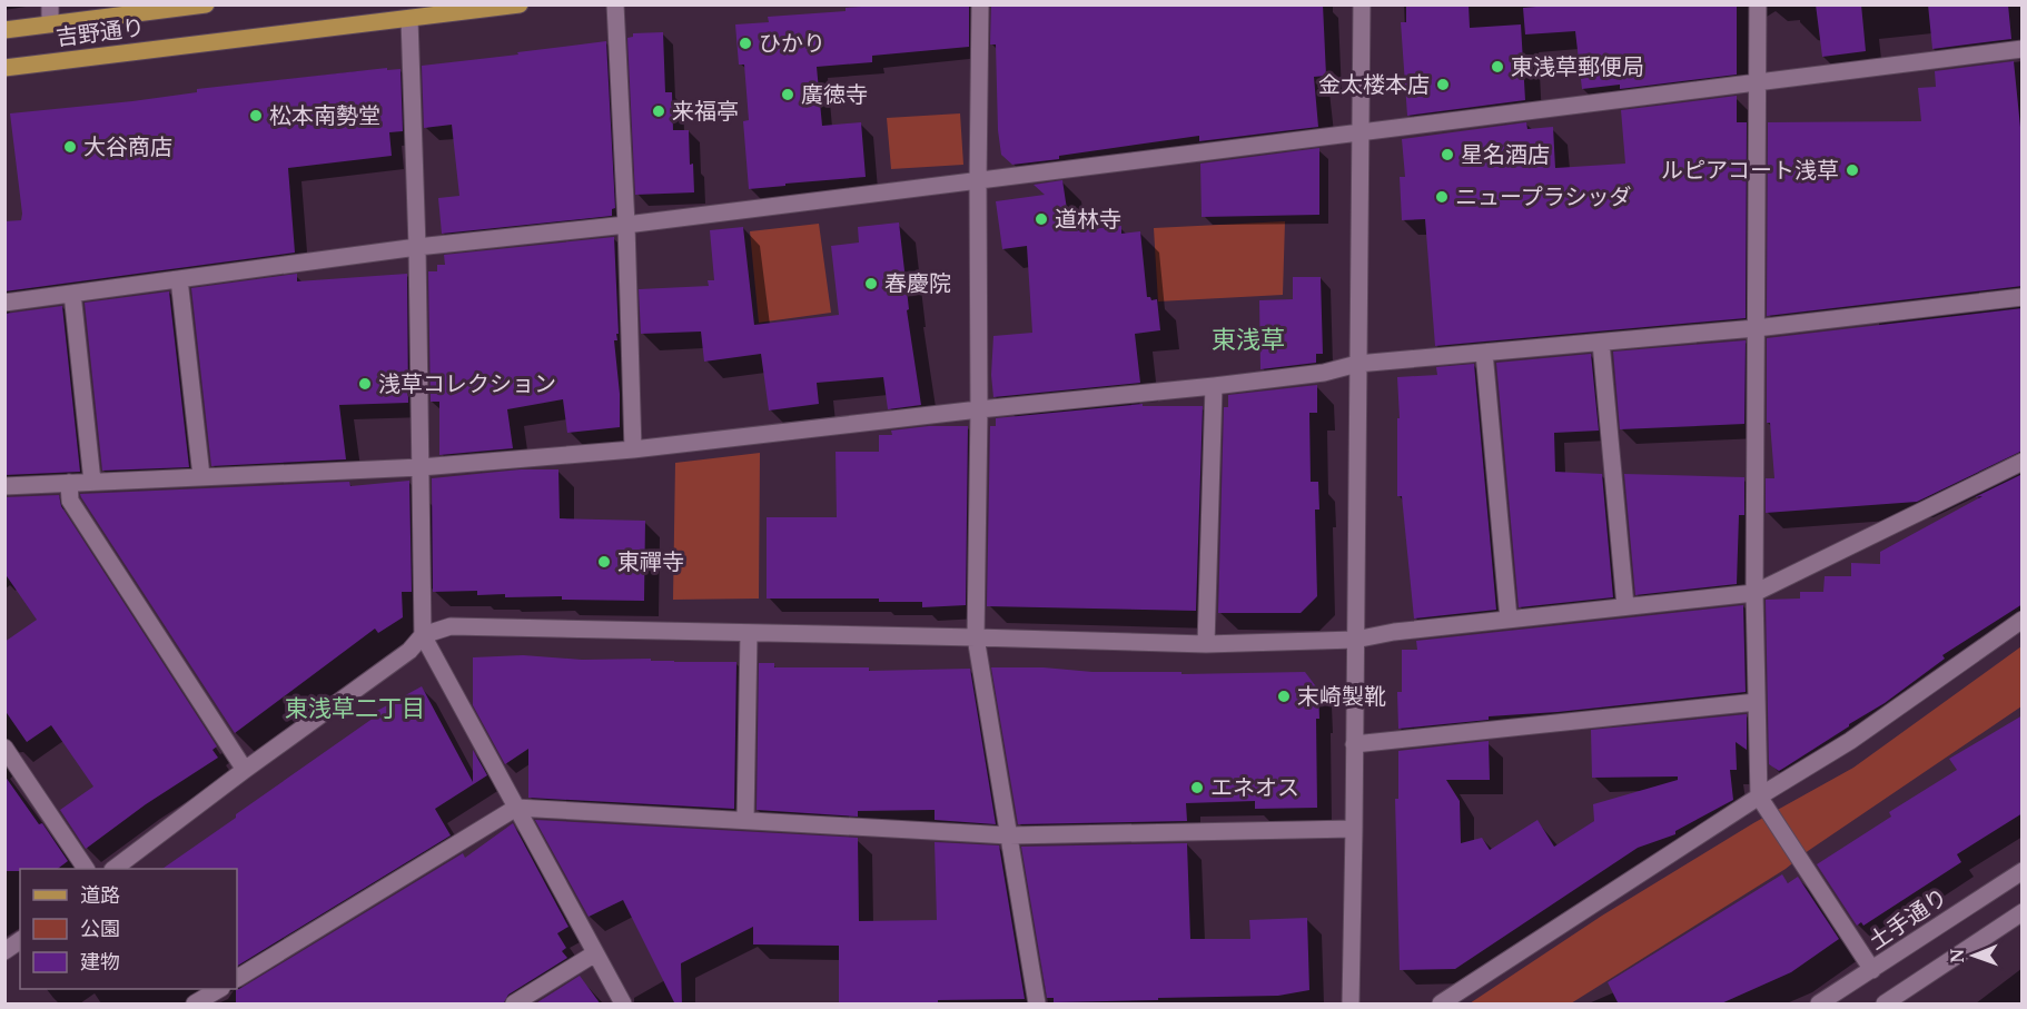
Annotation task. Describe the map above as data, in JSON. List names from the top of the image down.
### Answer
{
  "streets": {
    "main road": ["吉野通り"],
    "street": ["土手通り"]
  },
  "districts": ["東浅草", "東浅草二丁目"],
  "places": [
    "ひかり",
    "東浅草郵便局",
    "金太楼本店",
    "廣徳寺",
    "来福亭",
    "松本南勢堂",
    "大谷商店",
    "星名酒店",
    "ルピアコート浅草",
    "ニュープラシッダ",
    "道林寺",
    "春慶院",
    "浅草コレクション",
    "東禪寺",
    "末崎製靴",
    "エネオス"
  ],
  "legend": ["道路", "公園", "建物"],
  "north": "left"
}
